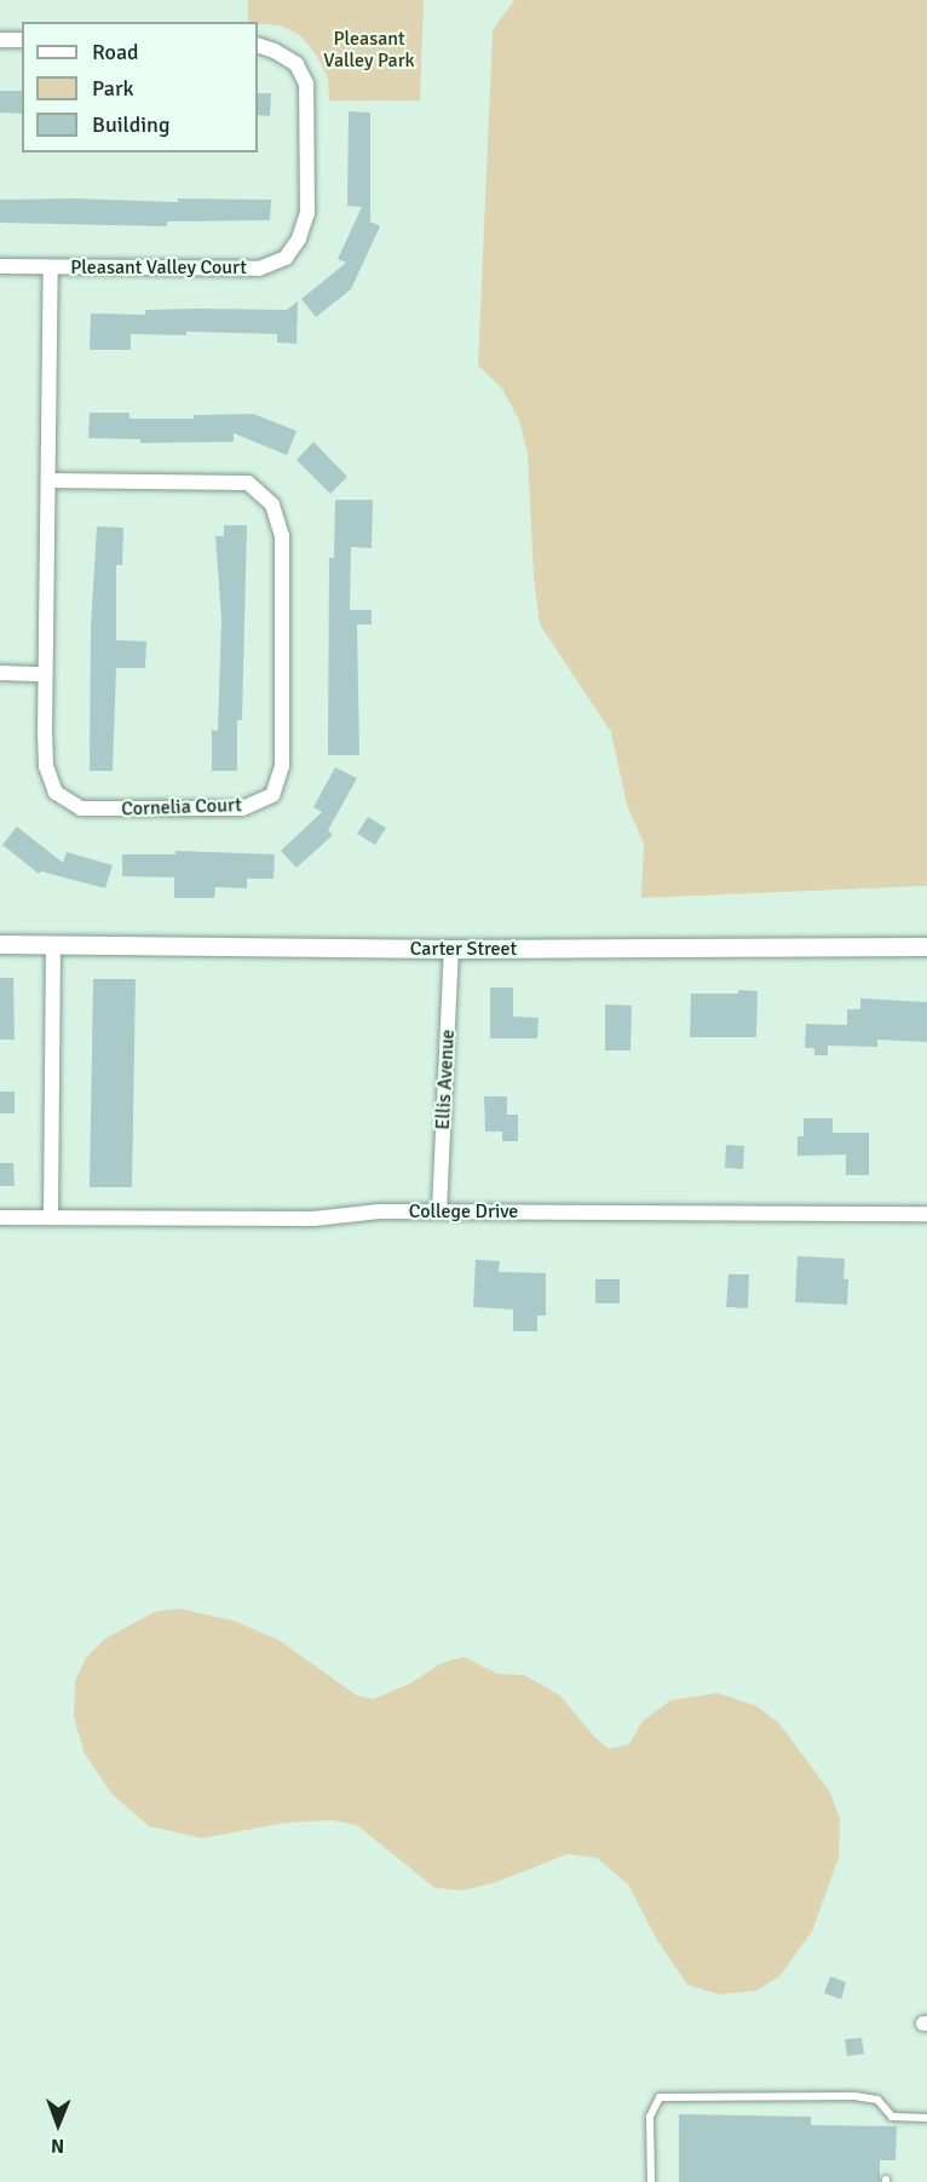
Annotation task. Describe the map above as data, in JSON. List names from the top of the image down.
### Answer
{
  "streets": {
    "street": [
      "Pleasant Valley Court",
      "Cornelia Court",
      "Carter Street",
      "Ellis Avenue",
      "College Drive"
    ]
  },
  "crossings": [
    ["Pleasant Valley Court", "Cornelia Court"],
    ["Carter Street", "Ellis Avenue"],
    ["Ellis Avenue", "College Drive"]
  ],
  "parks": ["Pleasant Valley Park"],
  "legend": ["Road", "Park", "Building"],
  "north": "bottom"
}
